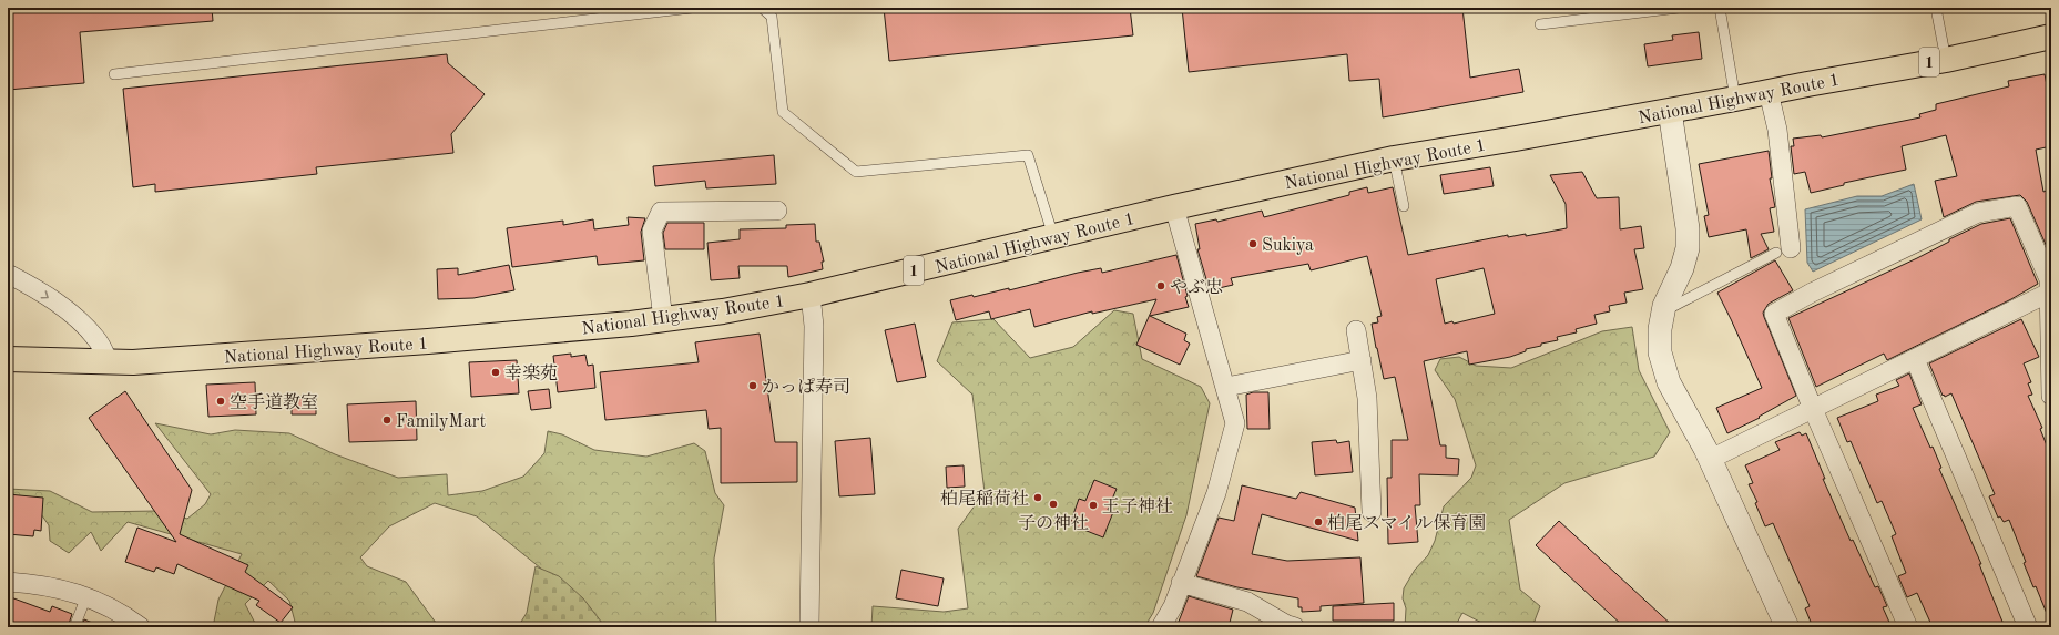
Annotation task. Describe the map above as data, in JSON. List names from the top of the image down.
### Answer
{
  "streets": {
    "highway": ["1", "National Highway Route 1"]
  },
  "places": [
    "Sukiya",
    "やぶ忠",
    "幸楽苑",
    "かっぱ寿司",
    "空手道教室",
    "FamilyMart",
    "柏尾稲荷社",
    "子の神社",
    "王子神社",
    "柏尾スマイル保育園"
  ]
}
